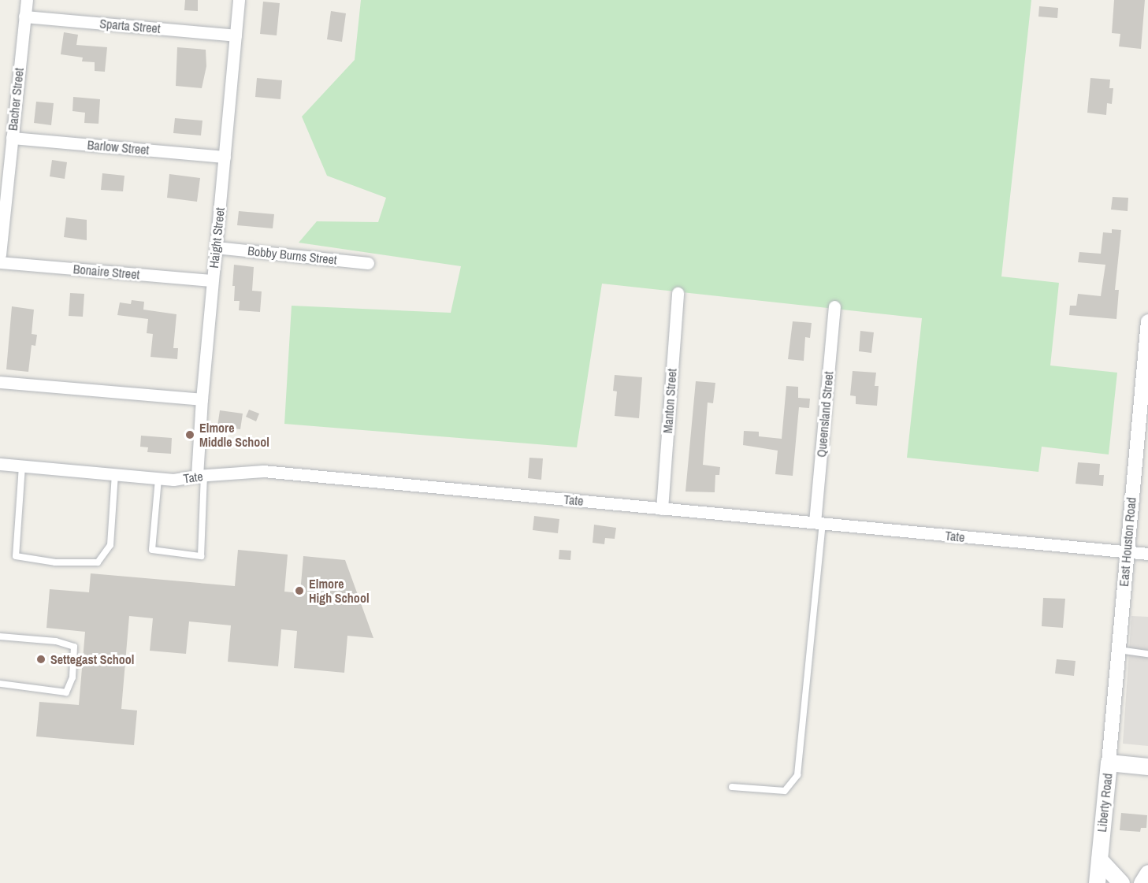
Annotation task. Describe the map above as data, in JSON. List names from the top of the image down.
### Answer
{
  "streets": {
    "main road": ["Liberty Road"],
    "street": [
      "Sparta Street",
      "Bacher Street",
      "Barlow Street",
      "Haight Street",
      "Bobby Burns Street",
      "Bonaire Street",
      "Manton Street",
      "Queensland Street",
      "Tate",
      "East Houston Road"
    ]
  },
  "crossings": [
    ["Sparta Street", "Bacher Street"],
    ["Sparta Street", "Haight Street"],
    ["Bacher Street", "Barlow Street"],
    ["Barlow Street", "Haight Street"],
    ["Haight Street", "Bobby Burns Street"],
    ["Haight Street", "Bonaire Street"],
    ["Haight Street", "Tate"],
    ["Manton Street", "Tate"],
    ["Queensland Street", "Tate"],
    ["Tate", "East Houston Road"],
    ["East Houston Road", "Liberty Road"]
  ],
  "places": ["Elmore Middle School", "Elmore High School", "Settegast School"]
}
